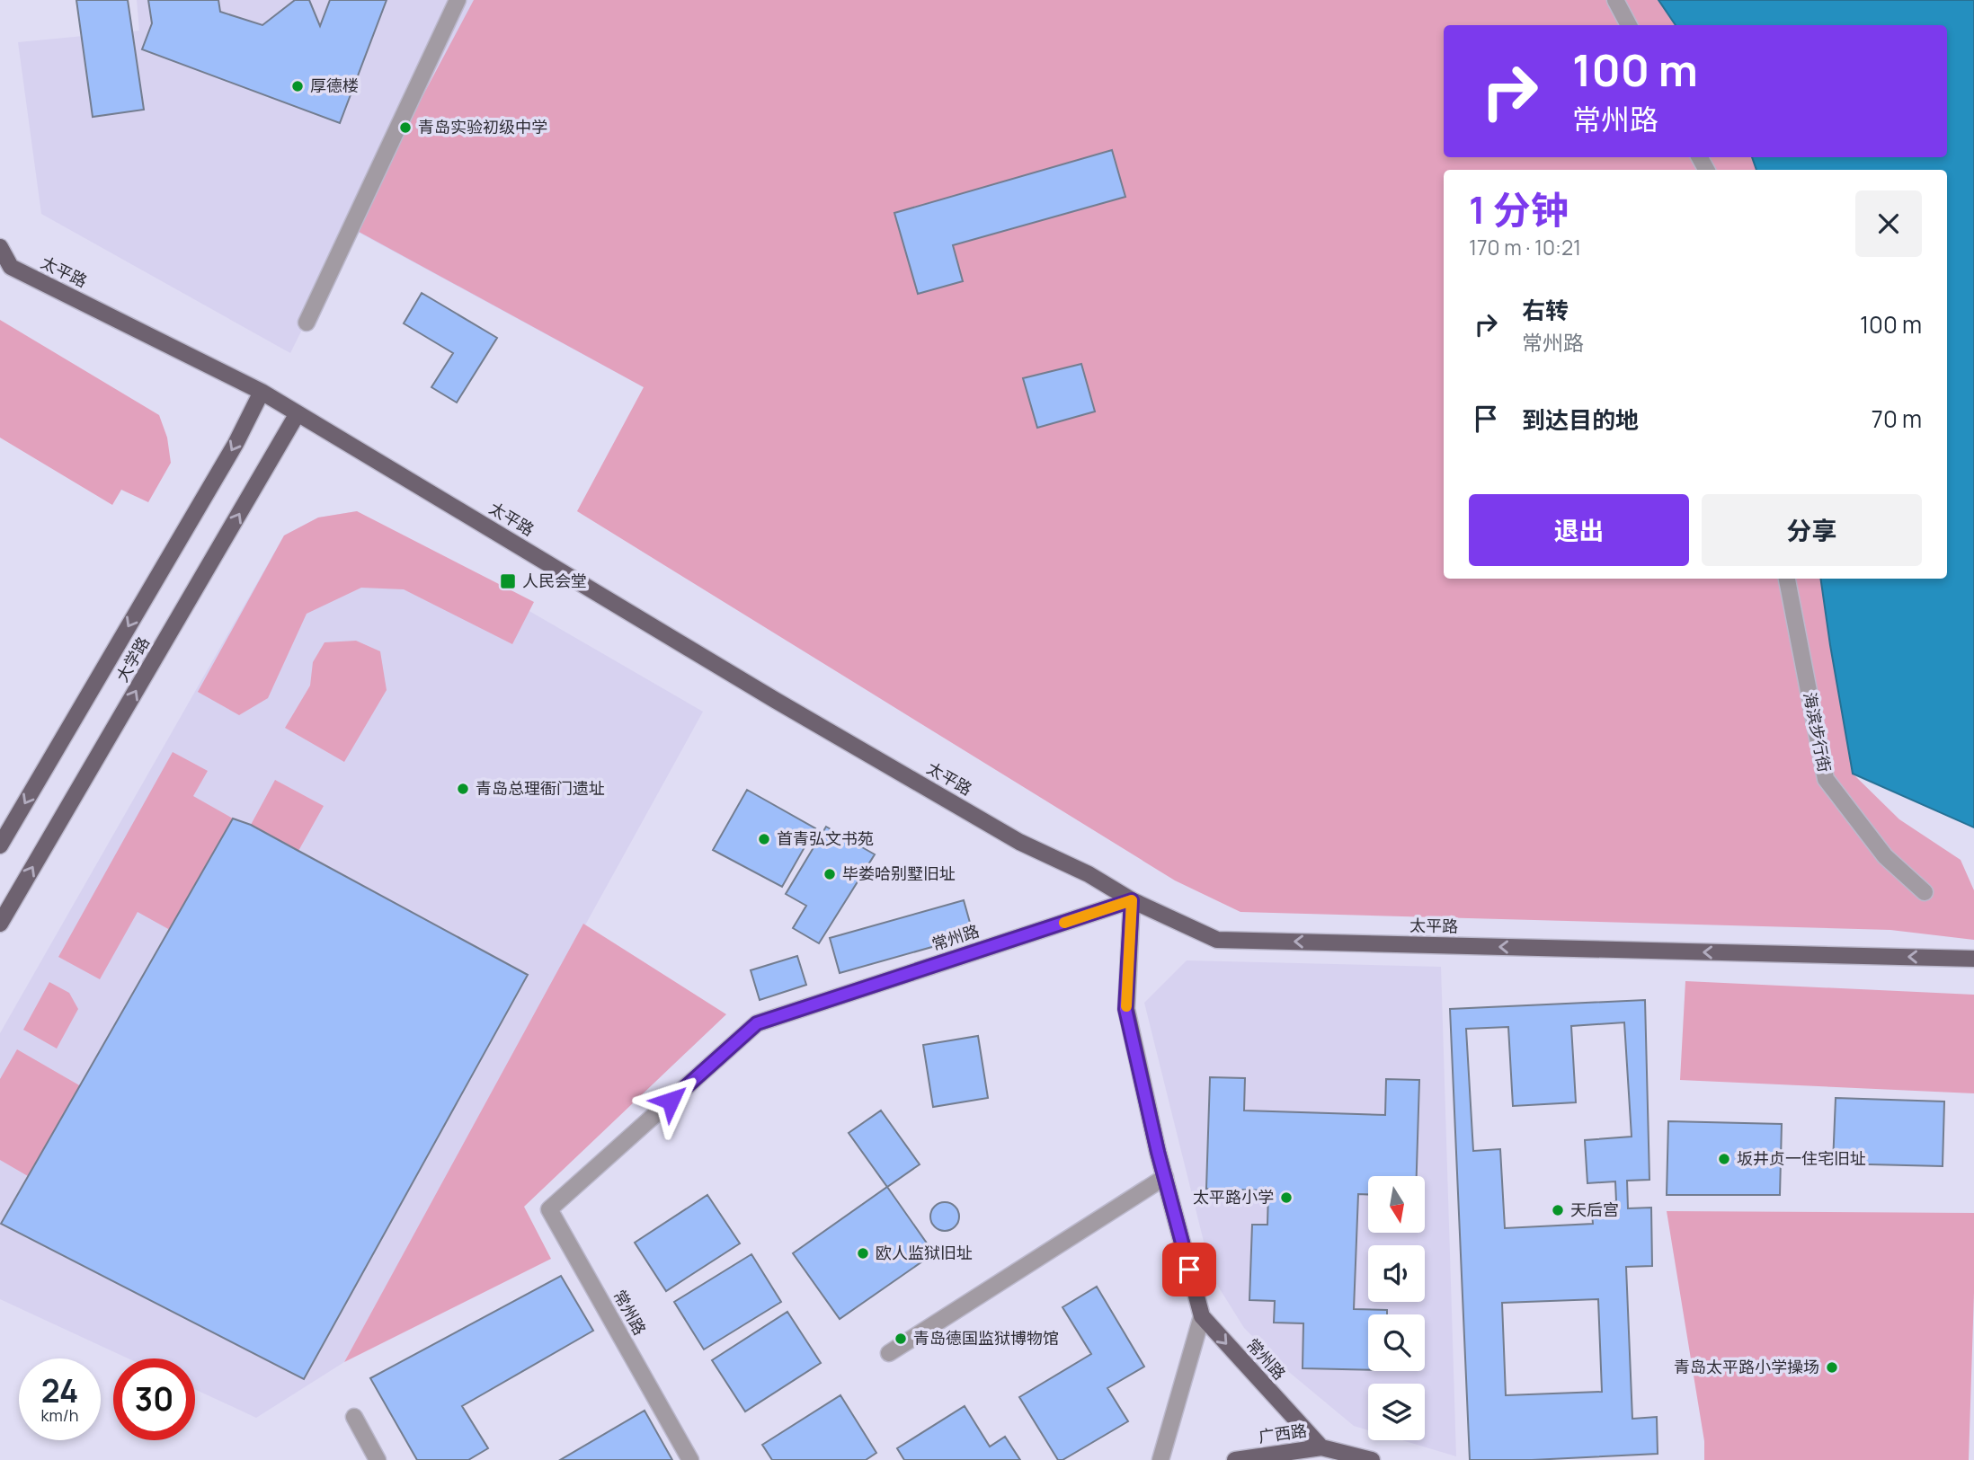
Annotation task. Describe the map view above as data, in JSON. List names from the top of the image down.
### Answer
{
  "streets": {
    "main road": [
      "太平路",
      "大学路",
      "常州路",
      "广西路"
    ],
    "street": ["海滨步行街"]
  },
  "crossings": [
    ["太平路", "大学路"],
    ["太平路", "常州路"],
    ["常州路", "广西路"]
  ],
  "one_way": ["太平路"],
  "places": {
    "other": [
      "厚德楼",
      "青岛实验初级中学",
      "青岛总理衙门遗址",
      "首青弘文书苑",
      "毕娄哈别墅旧址",
      "坂井贞一住宅旧址",
      "太平路小学",
      "天后宫",
      "欧人监狱旧址",
      "青岛德国监狱博物馆",
      "青岛太平路小学操场"
    ],
    "transit": ["人民会堂"]
  },
  "north": "bottom",
  "page": {
    "turn": ["100 m", "常州路"],
    "heading": ["1 分钟", "170 m · 10:21"],
    "list": [
      {
        "name": "右转",
        "note": "常州路",
        "value": "100 m"
      },
      {
        "name": "到达目的地",
        "value": "70 m"
      }
    ],
    "buttons": ["退出", "分享"],
    "speed": "24 km/h",
    "limit": "30"
  }
}
